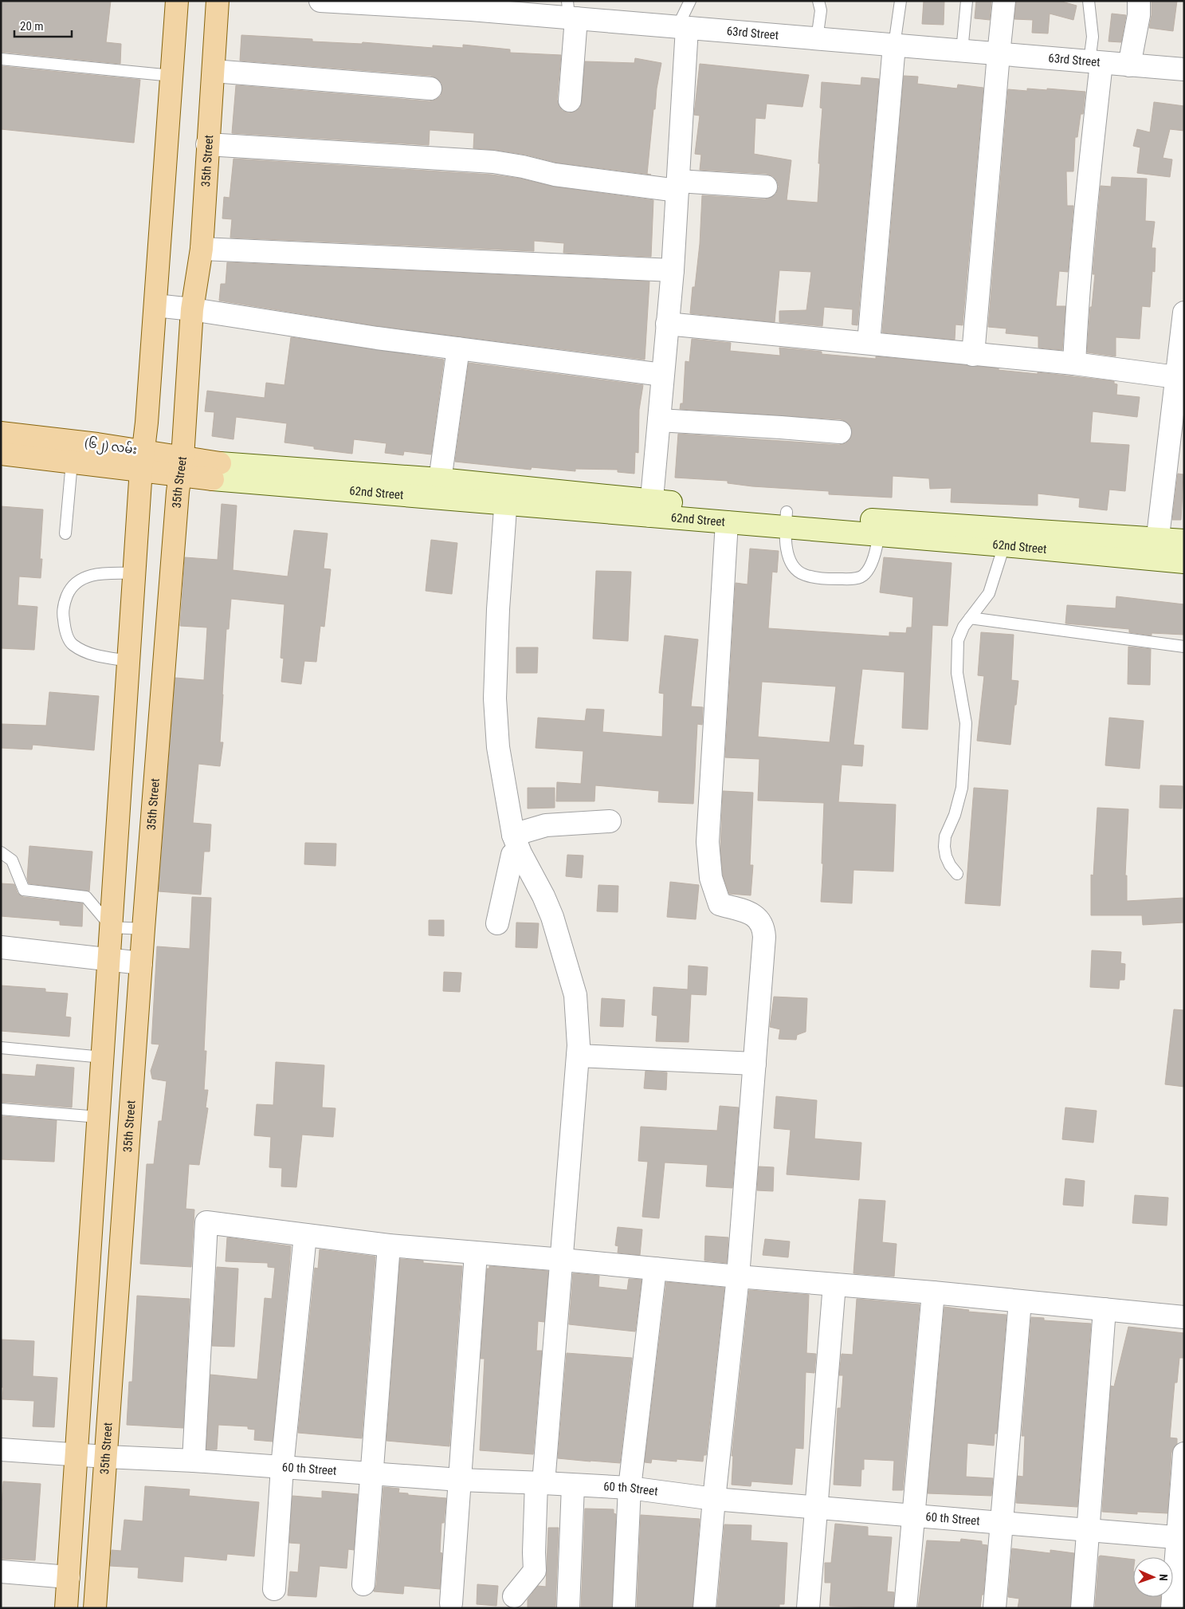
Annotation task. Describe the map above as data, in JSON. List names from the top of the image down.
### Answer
{
  "streets": {
    "main road": ["35th Street", "(၆၂) လမ်း", "62nd Street"],
    "street": ["63rd Street", "60 th Street"]
  },
  "crossings": [
    ["35th Street", "(၆၂) လမ်း"],
    ["35th Street", "60 th Street"],
    ["(၆၂) လမ်း", "62nd Street"]
  ],
  "scale_bar": "20 m",
  "north": "right"
}
